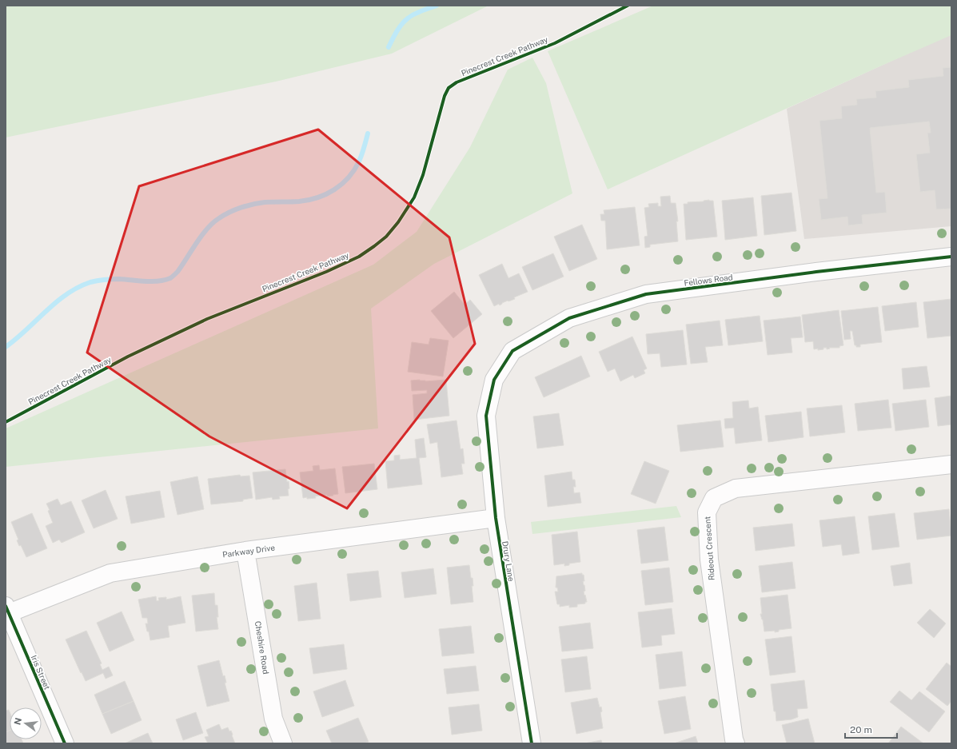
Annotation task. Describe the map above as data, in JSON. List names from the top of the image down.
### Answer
{
  "streets": {
    "street": [
      "Fellows Road",
      "Rideout Crescent",
      "Parkway Drive",
      "Drury Lane",
      "Cheshire Road",
      "Iris Street"
    ],
    "cycle path": ["Pinecrest Creek Pathway"]
  },
  "crossings": [
    ["Fellows Road", "Drury Lane"],
    ["Parkway Drive", "Drury Lane"],
    ["Parkway Drive", "Cheshire Road"],
    ["Parkway Drive", "Iris Street"]
  ],
  "scale_bar": "20 m",
  "north": "left"
}
